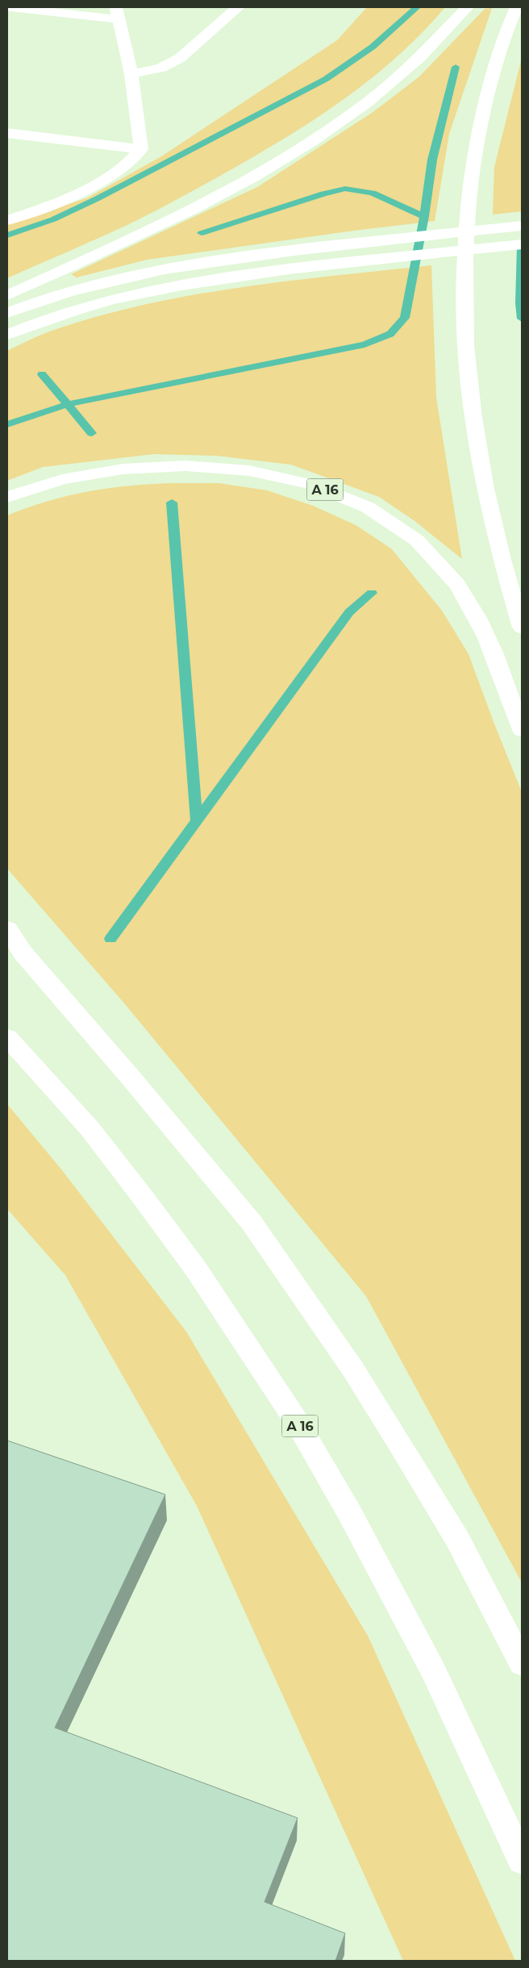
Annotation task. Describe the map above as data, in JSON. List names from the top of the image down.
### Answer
{
  "streets": {
    "main road": ["A 16"]
  }
}
